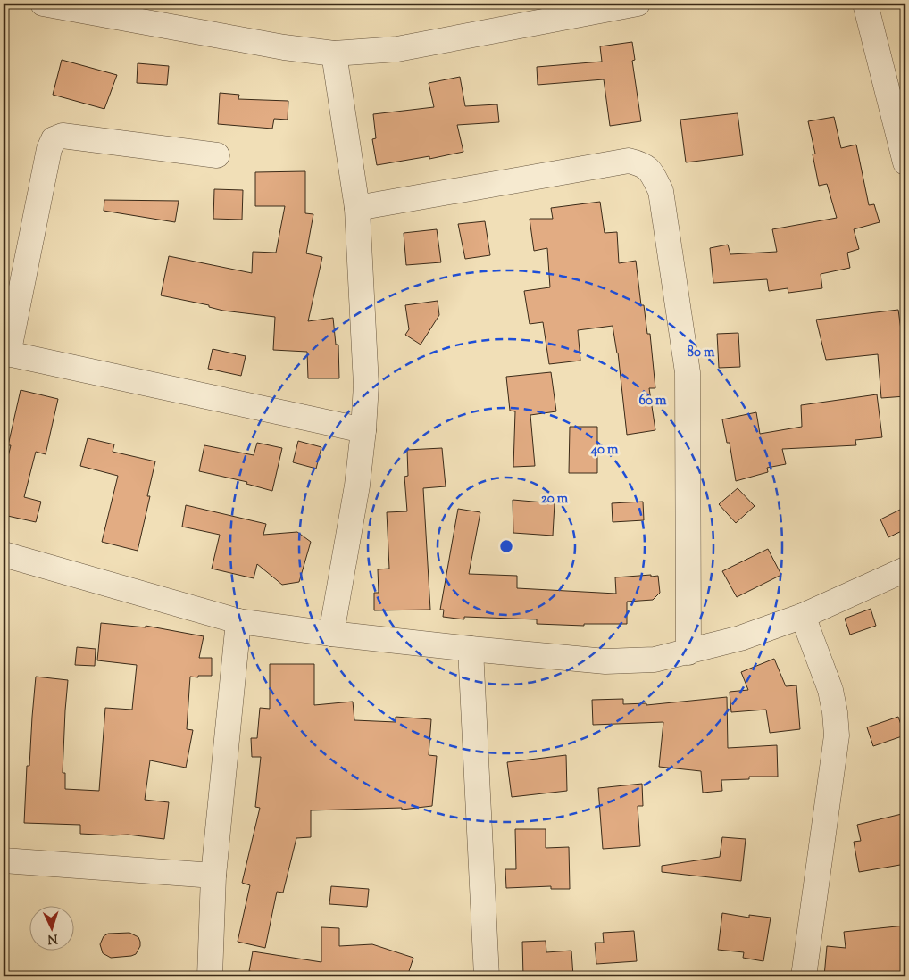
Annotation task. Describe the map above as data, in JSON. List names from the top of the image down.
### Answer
{
  "north": "bottom",
  "rings": [
    "80 m",
    "60 m",
    "40 m",
    "20 m"
  ]
}
